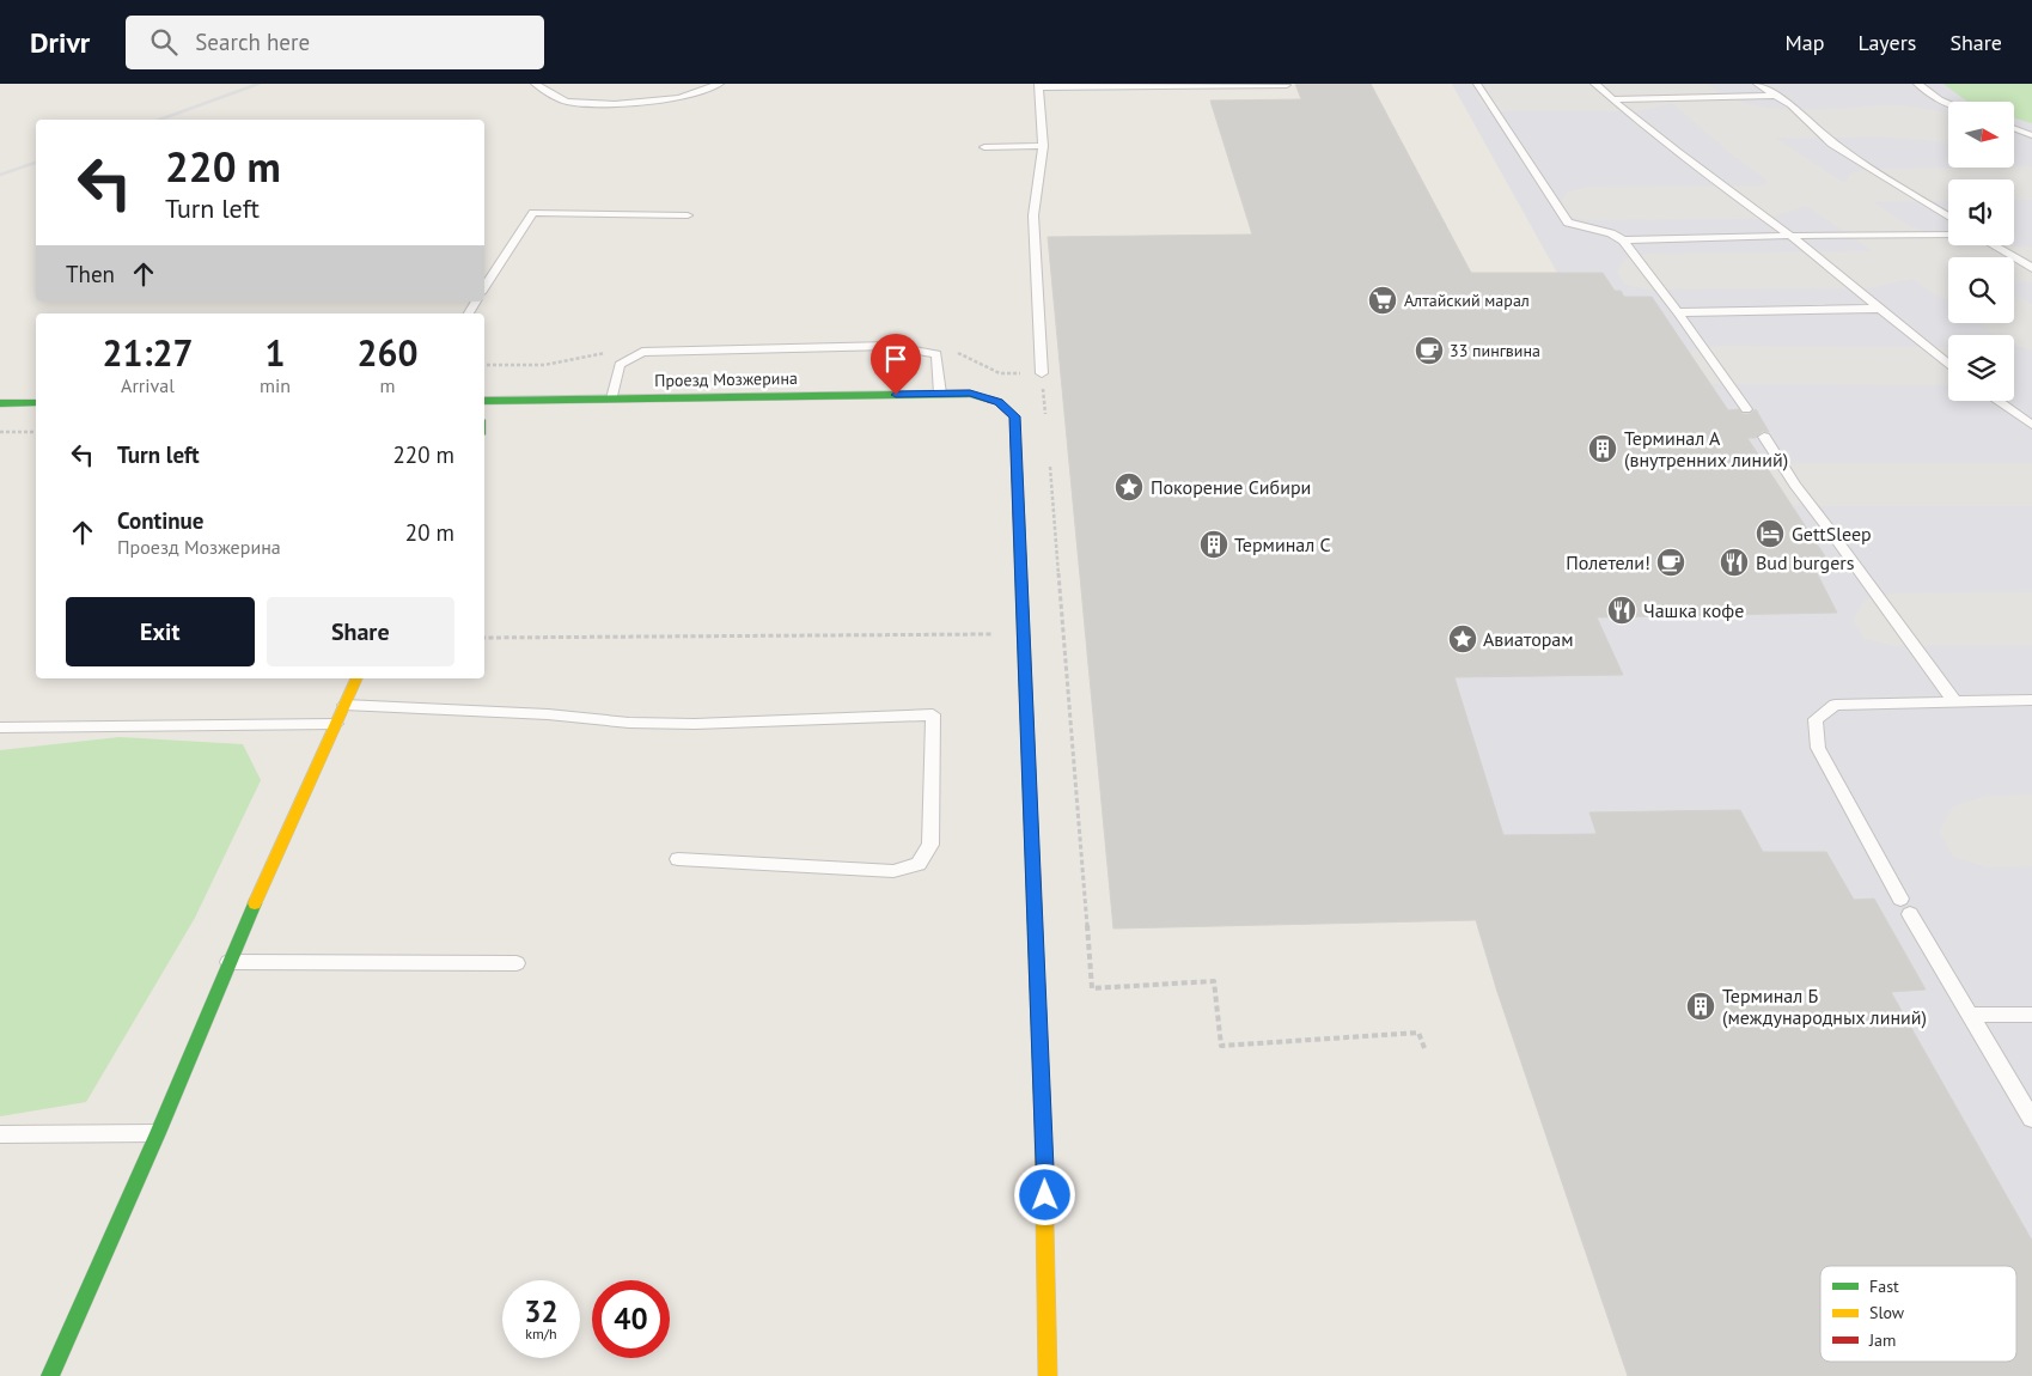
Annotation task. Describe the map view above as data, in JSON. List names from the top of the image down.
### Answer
{
  "streets": {
    "street": ["Проезд Мозжерина"]
  },
  "places": {
    "supermarket": ["Алтайский марал"],
    "cafe": ["33 пингвина", "Полетели!"],
    "building": ["Терминал А (внутренних линий)", "Терминал С", "Терминал Б (международных линий)"],
    "place": ["Покорение Сибири", "Авиаторам"],
    "hotel": ["GettSleep"],
    "restaurant": ["Bud burgers", "Чашка кофе"]
  },
  "legend": ["Fast", "Slow", "Jam"],
  "north": "right",
  "page": {
    "header": "Drivr",
    "search": "Search here",
    "nav": ["Map", "Layers", "Share"],
    "turn": ["220 m", "Turn left"],
    "then": "Then",
    "eta": [
      "21:27",
      "Arrival",
      "1",
      "min",
      "260",
      "m"
    ],
    "list": [
      {
        "name": "Turn left",
        "value": "220 m"
      },
      {
        "name": "Continue",
        "note": "Проезд Мозжерина",
        "value": "20 m"
      }
    ],
    "buttons": ["Exit", "Share"],
    "speed": "32 km/h",
    "limit": "40"
  }
}
